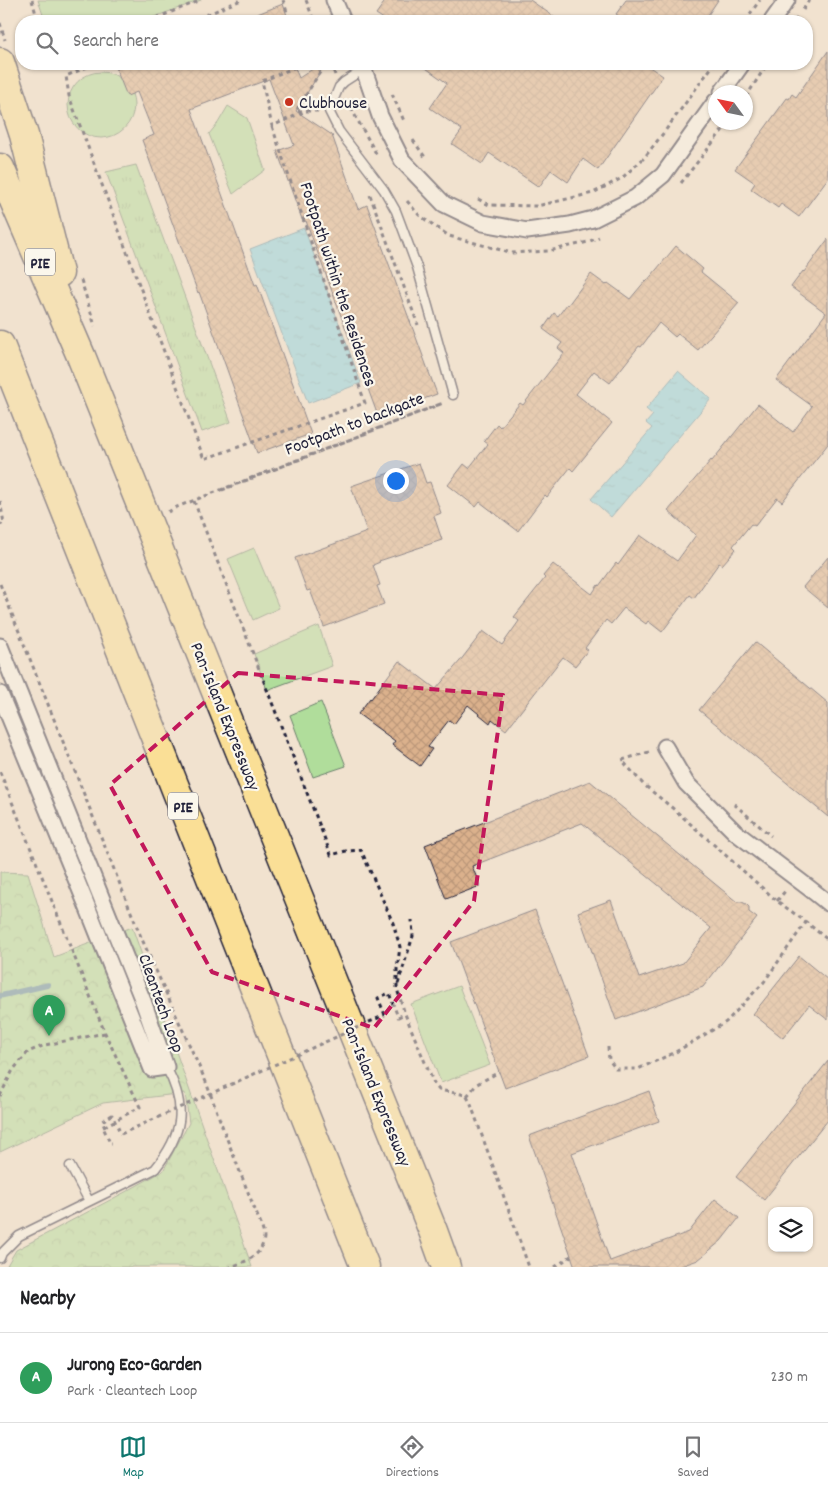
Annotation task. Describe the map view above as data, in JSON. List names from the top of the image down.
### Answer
{
  "streets": {
    "highway": ["PIE", "Pan-Island Expressway"],
    "street": ["Cleantech Loop"],
    "path": ["Footpath within the Residences", "Footpath to backgate"]
  },
  "places": ["Clubhouse"],
  "north": "top left",
  "page": {
    "search": "Search here",
    "pins": "A",
    "heading": "Nearby",
    "list": [
      {
        "mark": "A",
        "name": "Jurong Eco-Garden",
        "note": "Park · Cleantech Loop",
        "value": "230 m"
      }
    ],
    "nav": ["Map", "Directions", "Saved"]
  }
}
